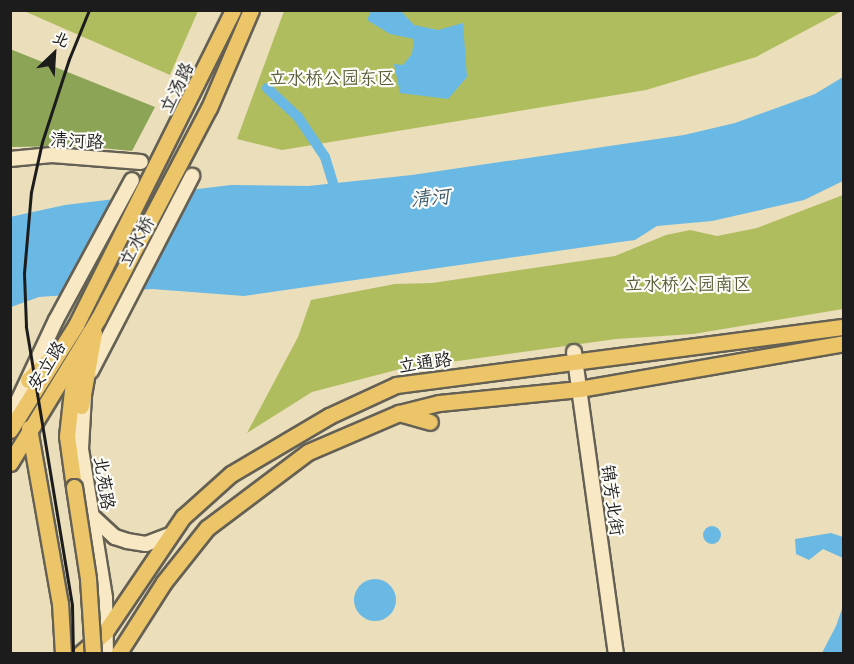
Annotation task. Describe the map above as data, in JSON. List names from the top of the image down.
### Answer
{
  "streets": {
    "main road": [
      "立汤路",
      "立水桥",
      "立通路",
      "安立路",
      "北苑路"
    ],
    "street": ["清河路", "锦芳北街"]
  },
  "crossings": [
    ["立汤路", "立水桥"],
    ["立水桥", "安立路"],
    ["立水桥", "北苑路"],
    ["立通路", "北苑路"],
    ["立通路", "锦芳北街"],
    ["安立路", "北苑路"]
  ],
  "water": ["清河"],
  "parks": ["立水桥公园东区", "立水桥公园南区"],
  "north": "top right"
}
